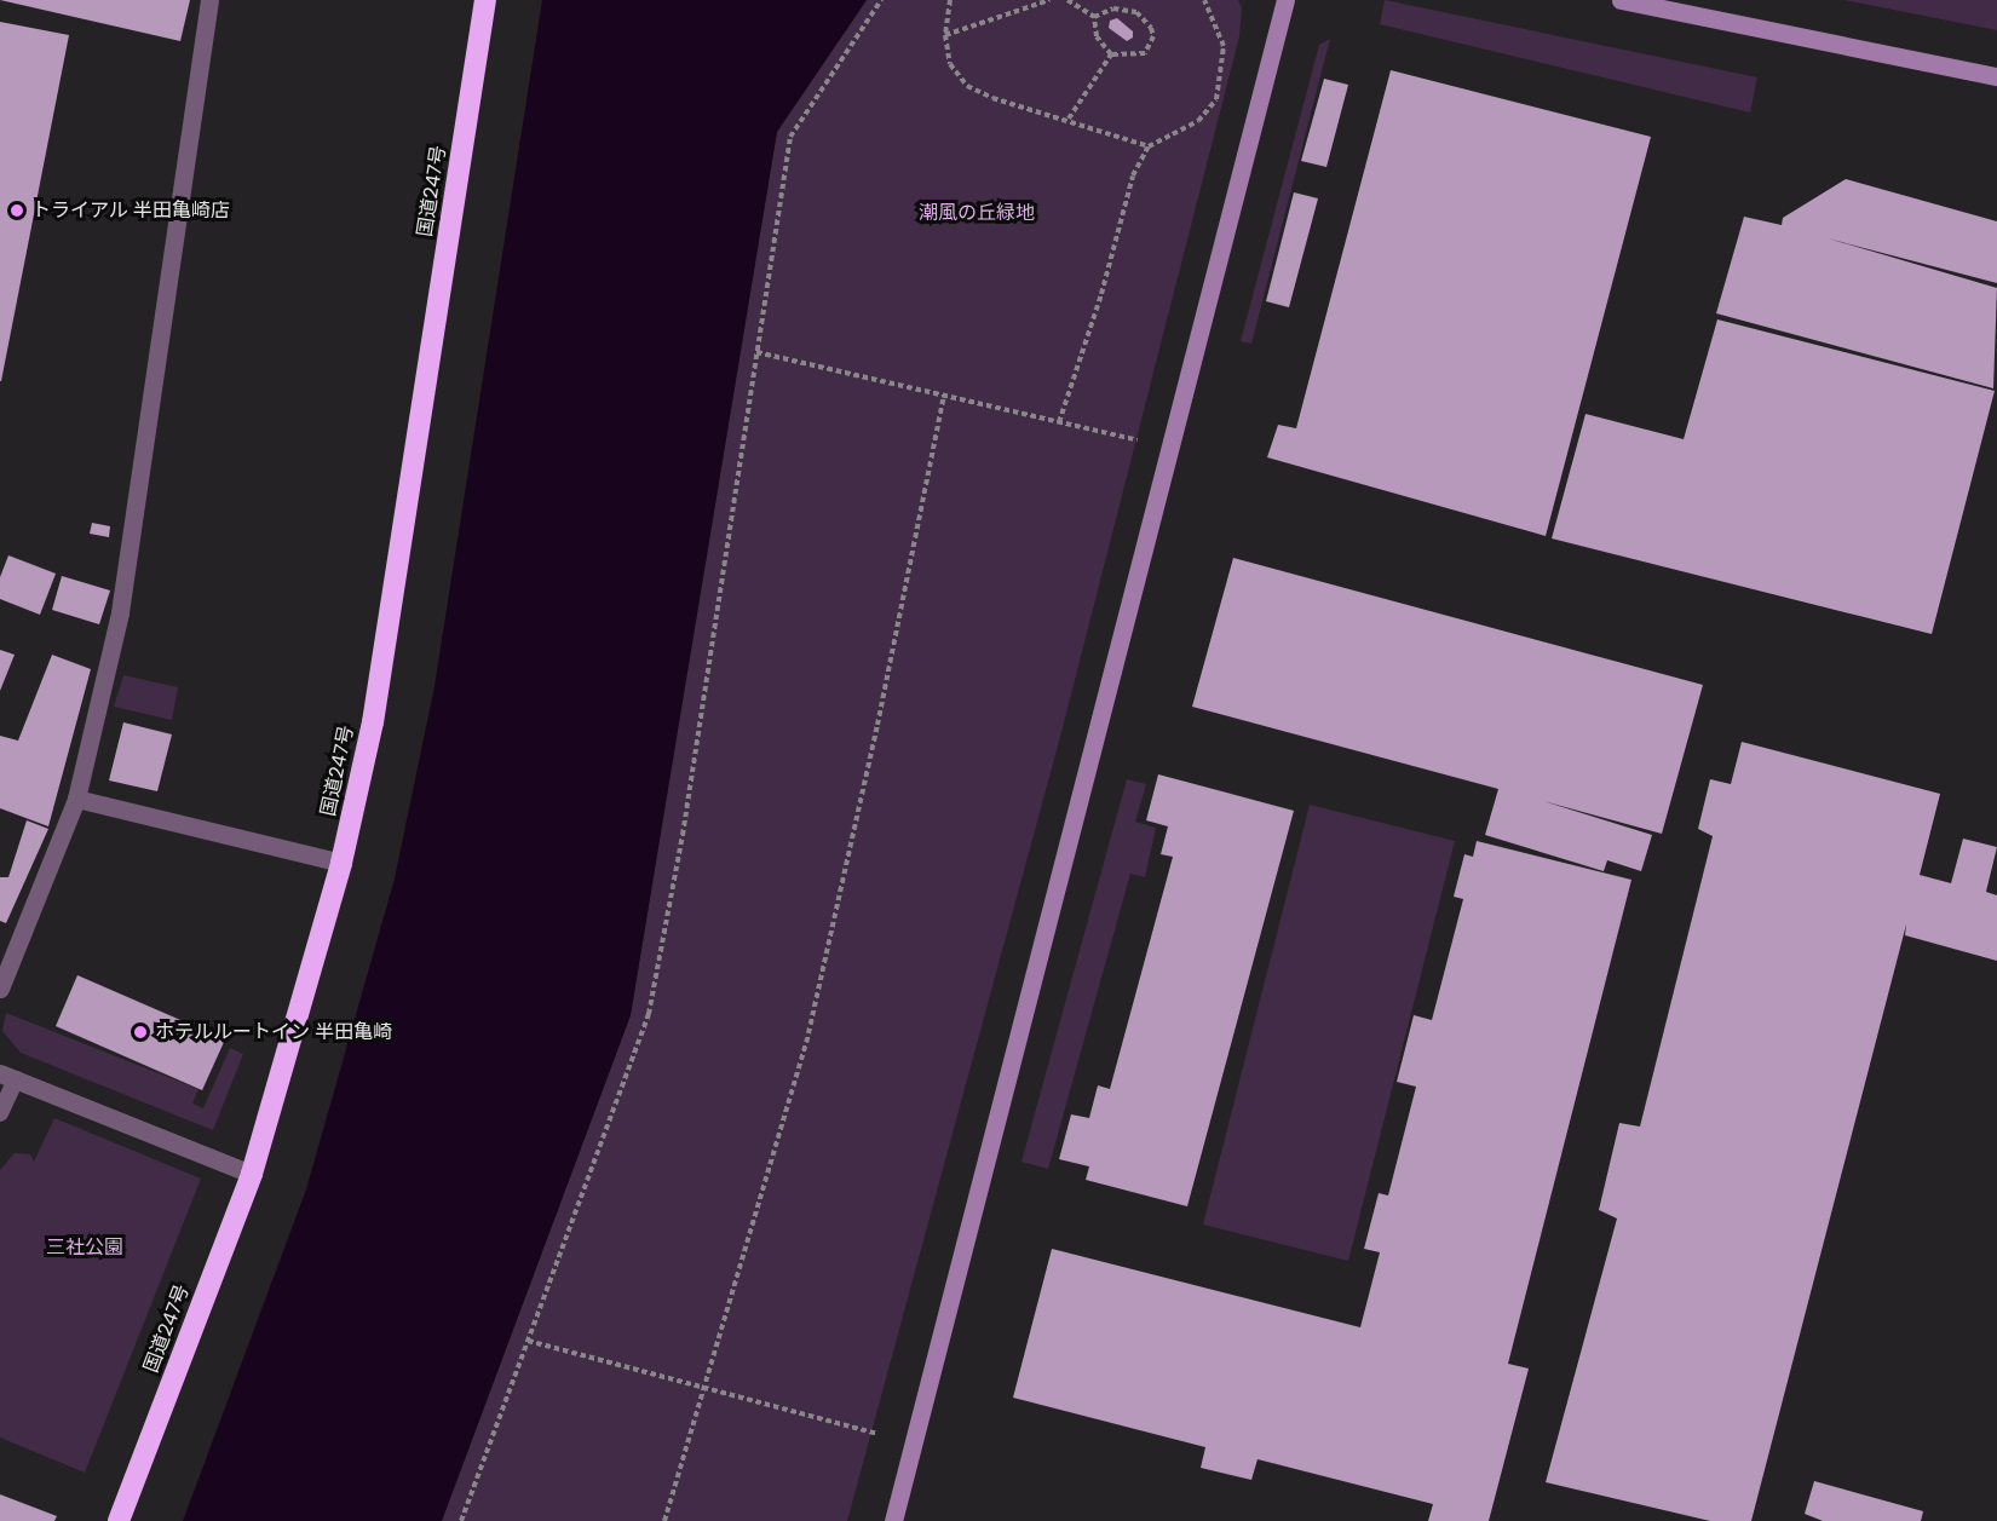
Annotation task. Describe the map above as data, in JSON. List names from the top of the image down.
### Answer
{
  "streets": {
    "highway": ["国道247号"]
  },
  "parks": ["潮風の丘緑地", "三社公園"],
  "places": ["トライアル 半田亀崎店", "ホテルルートイン 半田亀崎"]
}
